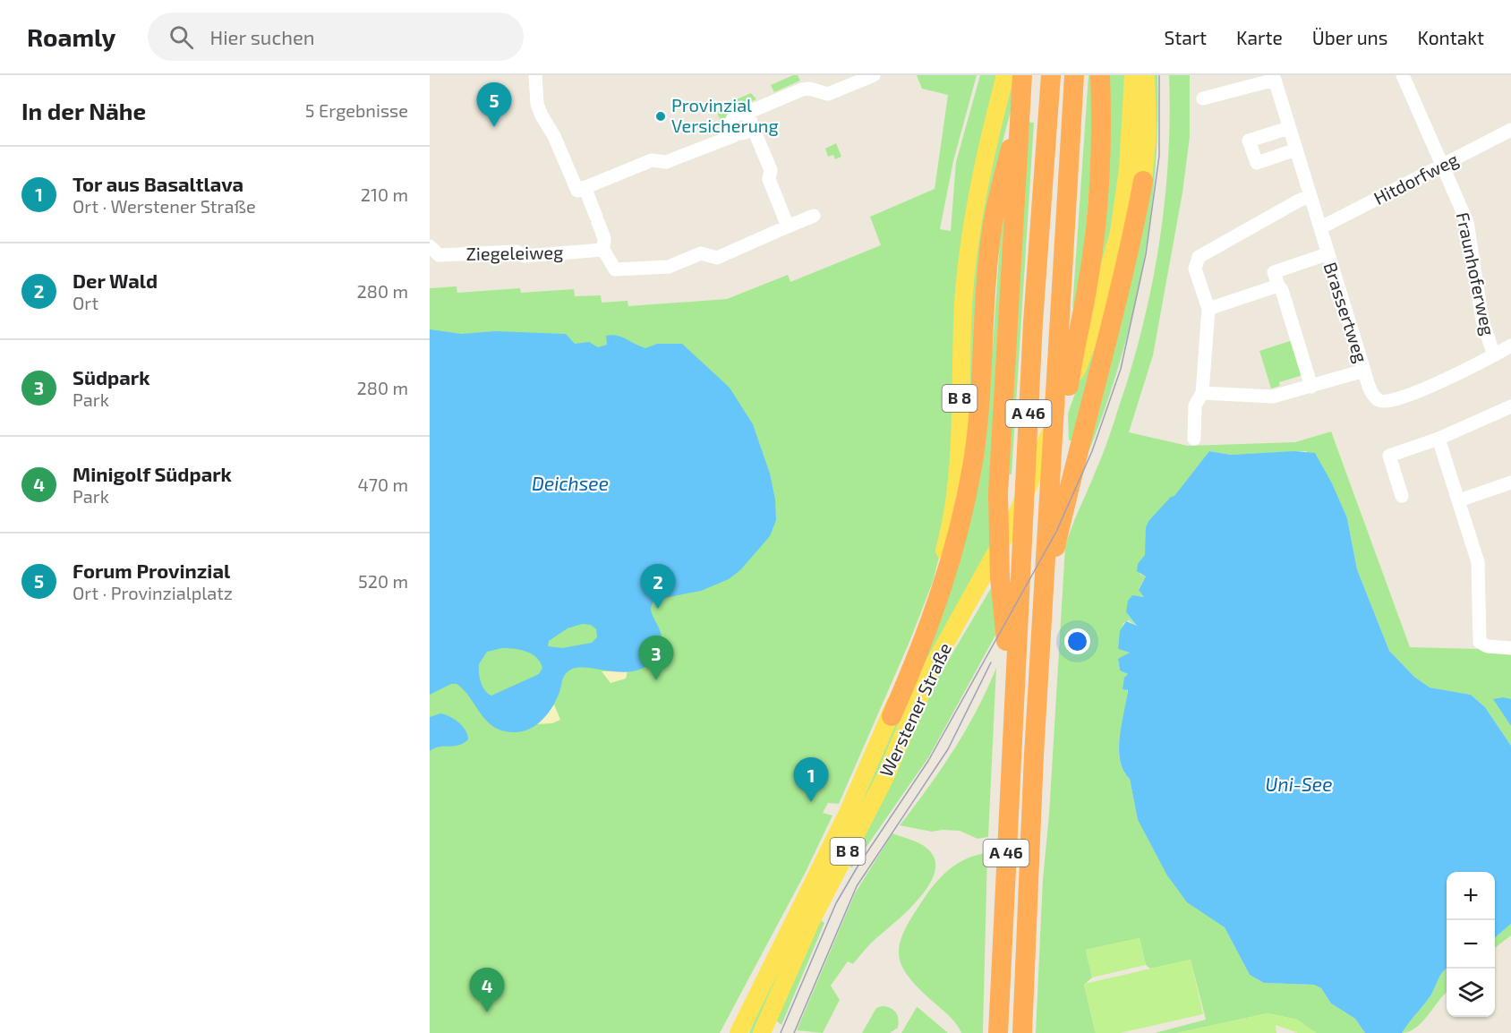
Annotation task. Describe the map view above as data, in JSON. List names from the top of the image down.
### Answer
{
  "streets": {
    "highway": ["A 46"],
    "main road": ["B 8", "Werstener Straße"],
    "street": [
      "Hitdorfweg",
      "Ziegeleiweg",
      "Fraunhoferweg",
      "Brassertweg"
    ]
  },
  "crossings": [
    ["Hitdorfweg", "Fraunhoferweg"],
    ["Hitdorfweg", "Brassertweg"],
    ["Fraunhoferweg", "Brassertweg"],
    ["B 8", "Werstener Straße"],
    ["A 46", "Werstener Straße"]
  ],
  "water": ["Deichsee", "Uni-See"],
  "places": ["Provinzial Versicherung"],
  "page": {
    "header": "Roamly",
    "search": "Hier suchen",
    "nav": [
      "Start",
      "Karte",
      "Über uns",
      "Kontakt"
    ],
    "heading": ["In der Nähe", "5 Ergebnisse"],
    "pins": [
      "5",
      "2",
      "3",
      "1",
      "4"
    ],
    "list": [
      {
        "mark": "1",
        "name": "Tor aus Basaltlava",
        "note": "Ort · Werstener Straße",
        "value": "210 m"
      },
      {
        "mark": "2",
        "name": "Der Wald",
        "note": "Ort",
        "value": "280 m"
      },
      {
        "mark": "3",
        "name": "Südpark",
        "note": "Park",
        "value": "280 m"
      },
      {
        "mark": "4",
        "name": "Minigolf Südpark",
        "note": "Park",
        "value": "470 m"
      },
      {
        "mark": "5",
        "name": "Forum Provinzial",
        "note": "Ort · Provinzialplatz",
        "value": "520 m"
      }
    ],
    "map_buttons": ["+", "−"]
  }
}
